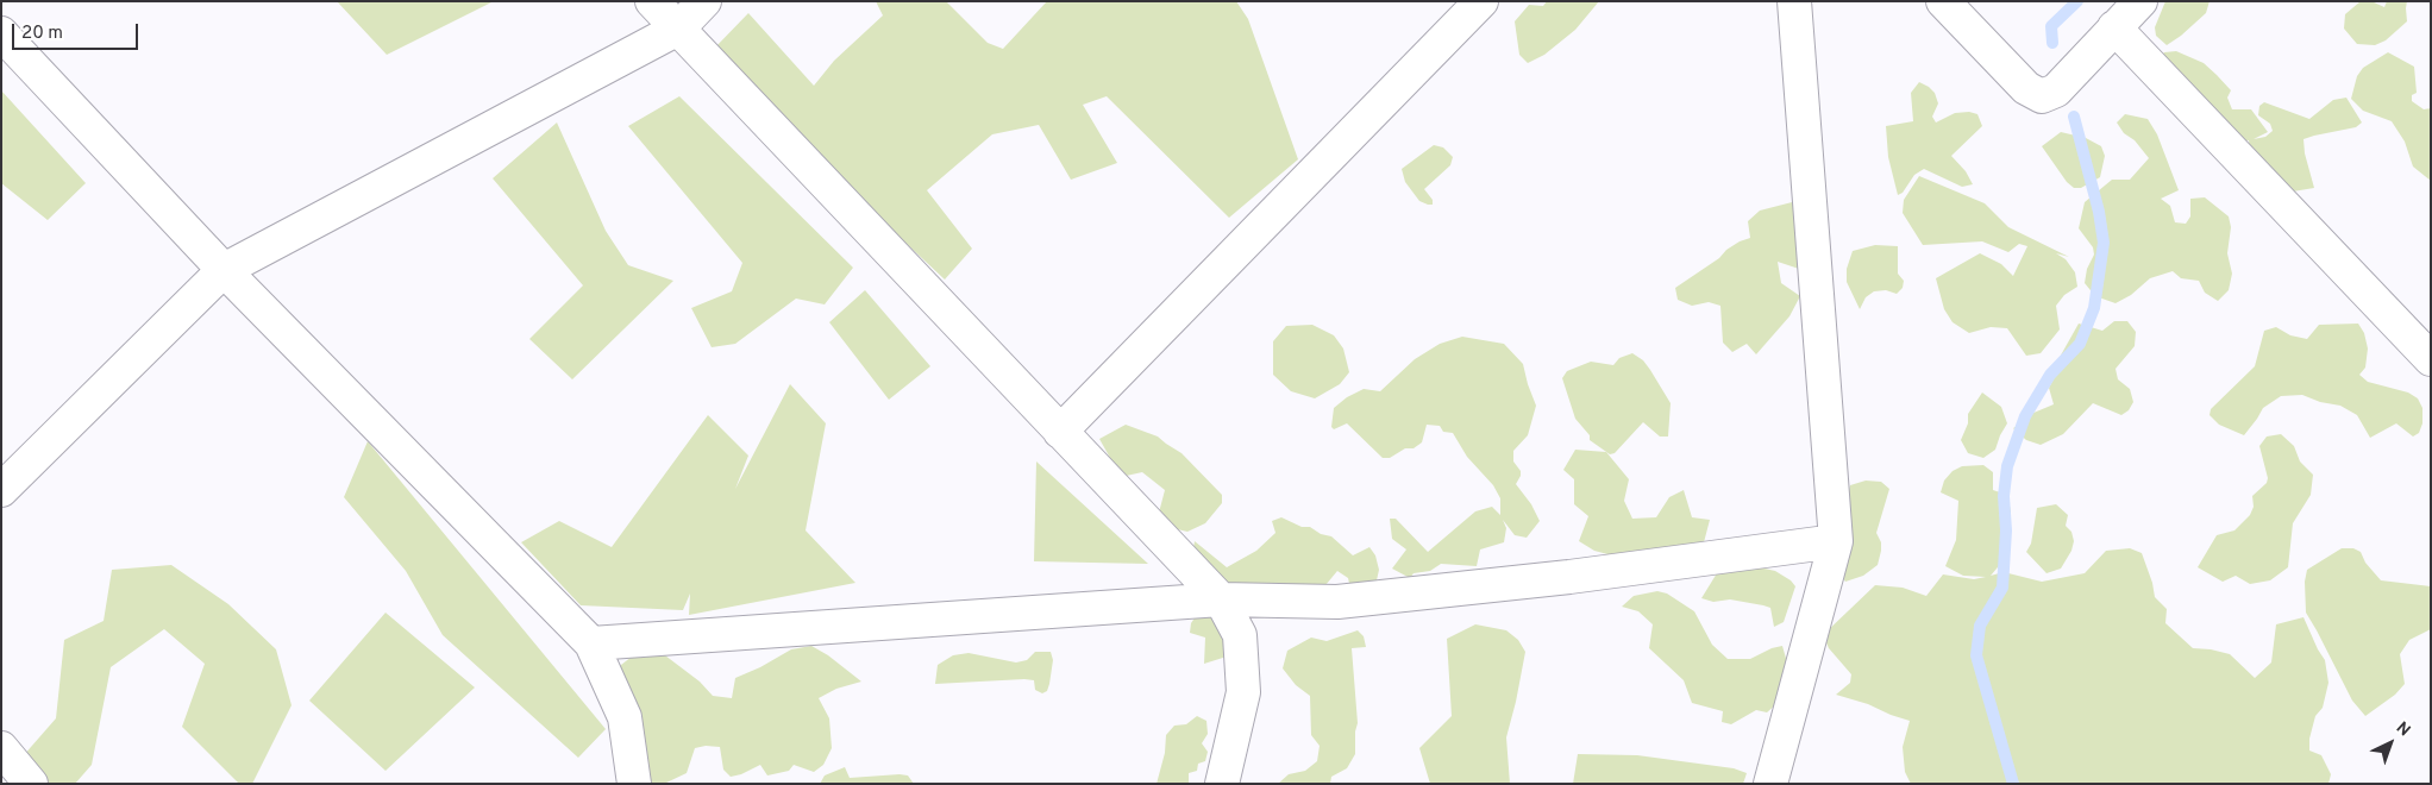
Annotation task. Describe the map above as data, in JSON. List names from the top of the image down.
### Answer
{
  "scale_bar": "20 m",
  "north": "top right"
}
